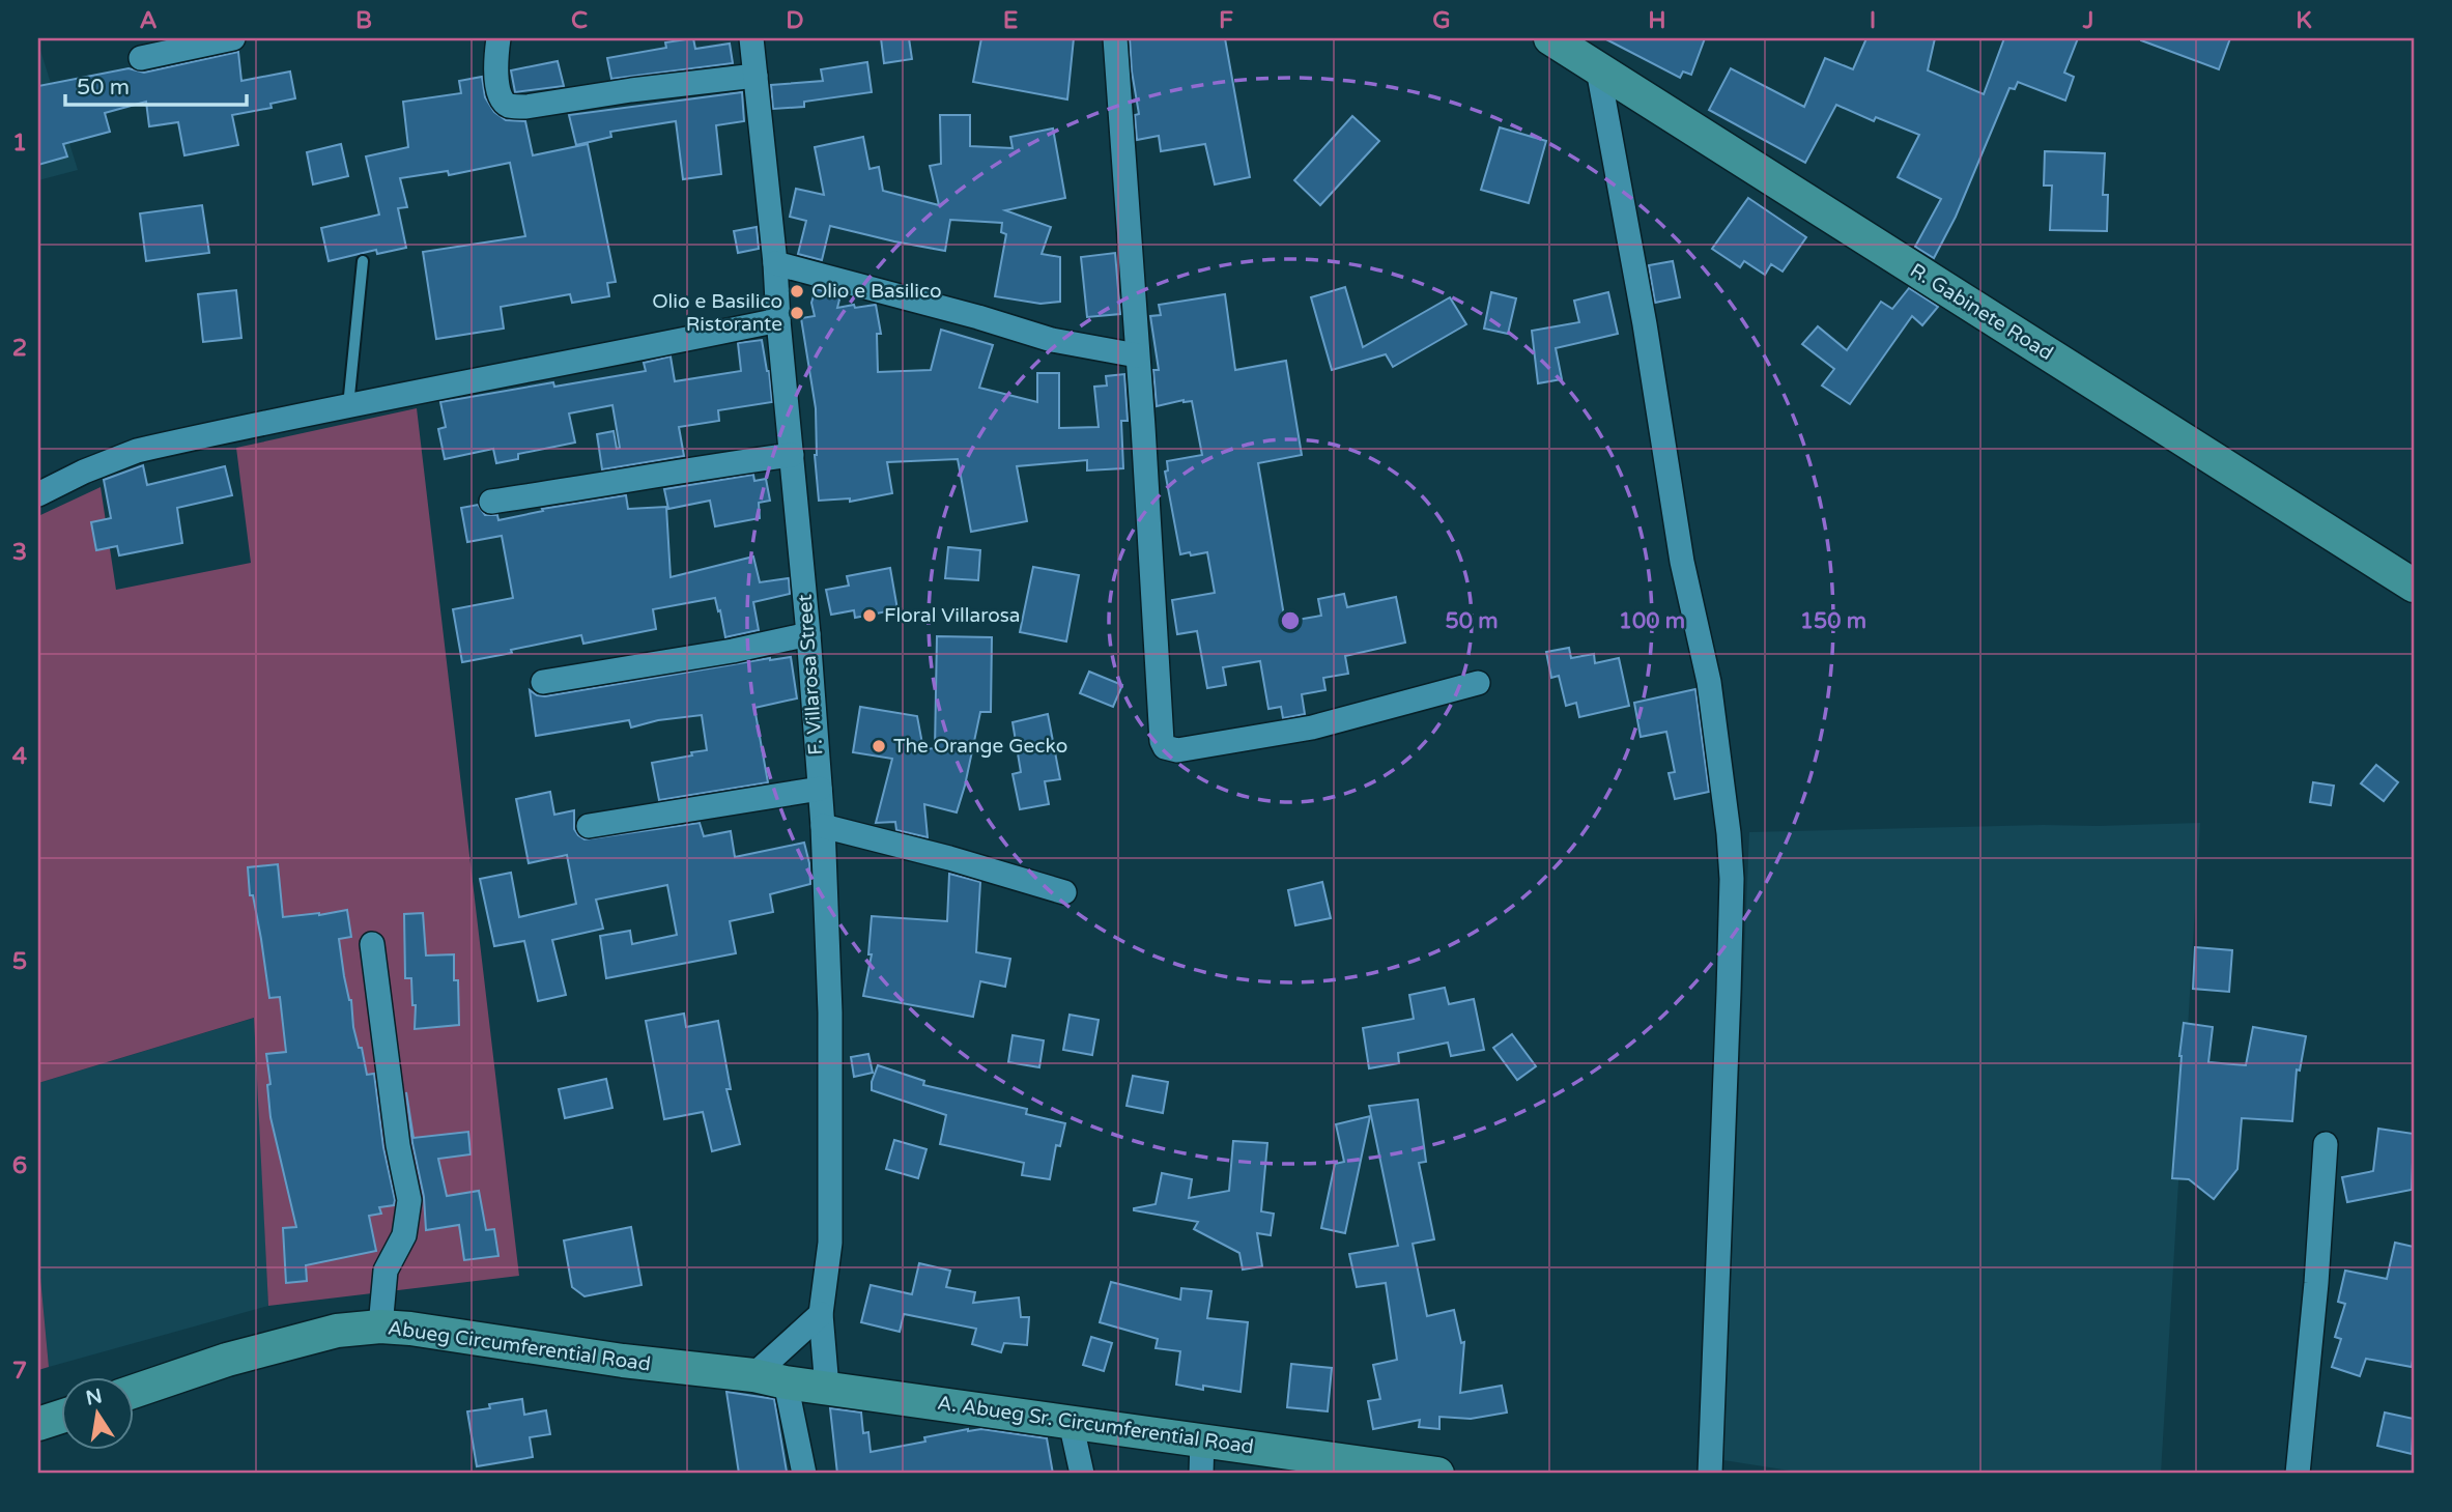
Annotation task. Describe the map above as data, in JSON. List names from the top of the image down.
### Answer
{
  "streets": {
    "street": [
      "R. Gabinete Road",
      "F. Villarosa Street",
      "Abueg Circumferential Road",
      "A. Abueg Sr. Circumferential Road"
    ]
  },
  "crossings": [
    ["F. Villarosa Street", "A. Abueg Sr. Circumferential Road"],
    ["Abueg Circumferential Road", "A. Abueg Sr. Circumferential Road"]
  ],
  "places": [
    "Olio e Basilico",
    "Olio e Basilico Ristorante",
    "Floral Villarosa",
    "The Orange Gecko"
  ],
  "scale_bar": "50 m",
  "north": "top",
  "grid": {
    "columns": [
      "A",
      "B",
      "C",
      "D",
      "E",
      "F",
      "G",
      "H",
      "I",
      "J",
      "K"
    ],
    "rows": [
      "1",
      "2",
      "3",
      "4",
      "5",
      "6",
      "7"
    ]
  },
  "rings": ["50 m", "100 m", "150 m"]
}
